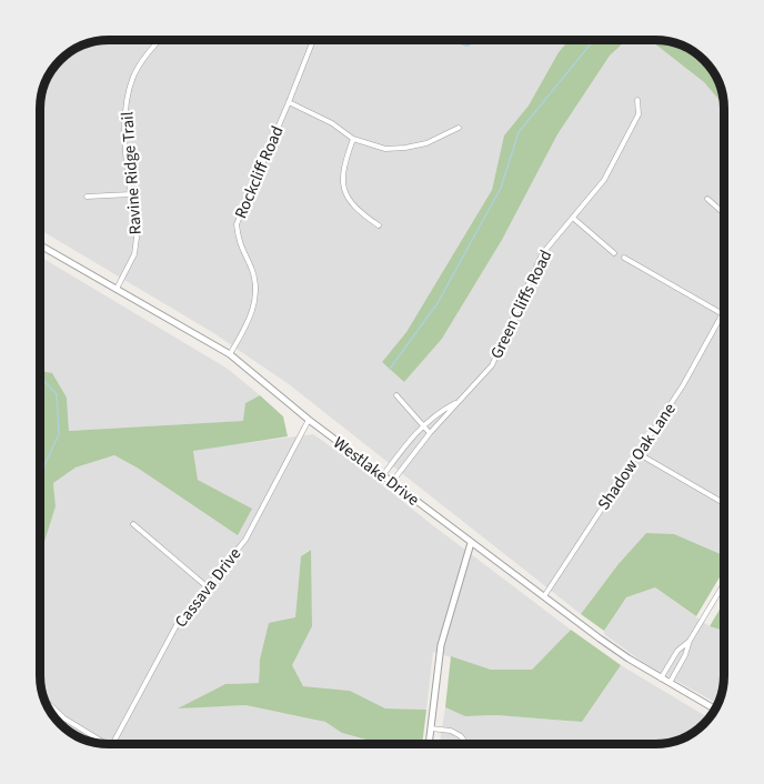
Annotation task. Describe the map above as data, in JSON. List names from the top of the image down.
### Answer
{
  "streets": {
    "street": [
      "Rockcliff Road",
      "Ravine Ridge Trail",
      "Green Cliffs Road",
      "Shadow Oak Lane",
      "Westlake Drive",
      "Cassava Drive"
    ]
  },
  "crossings": [
    ["Rockcliff Road", "Westlake Drive"],
    ["Ravine Ridge Trail", "Westlake Drive"],
    ["Green Cliffs Road", "Westlake Drive"],
    ["Shadow Oak Lane", "Westlake Drive"],
    ["Westlake Drive", "Cassava Drive"]
  ]
}
